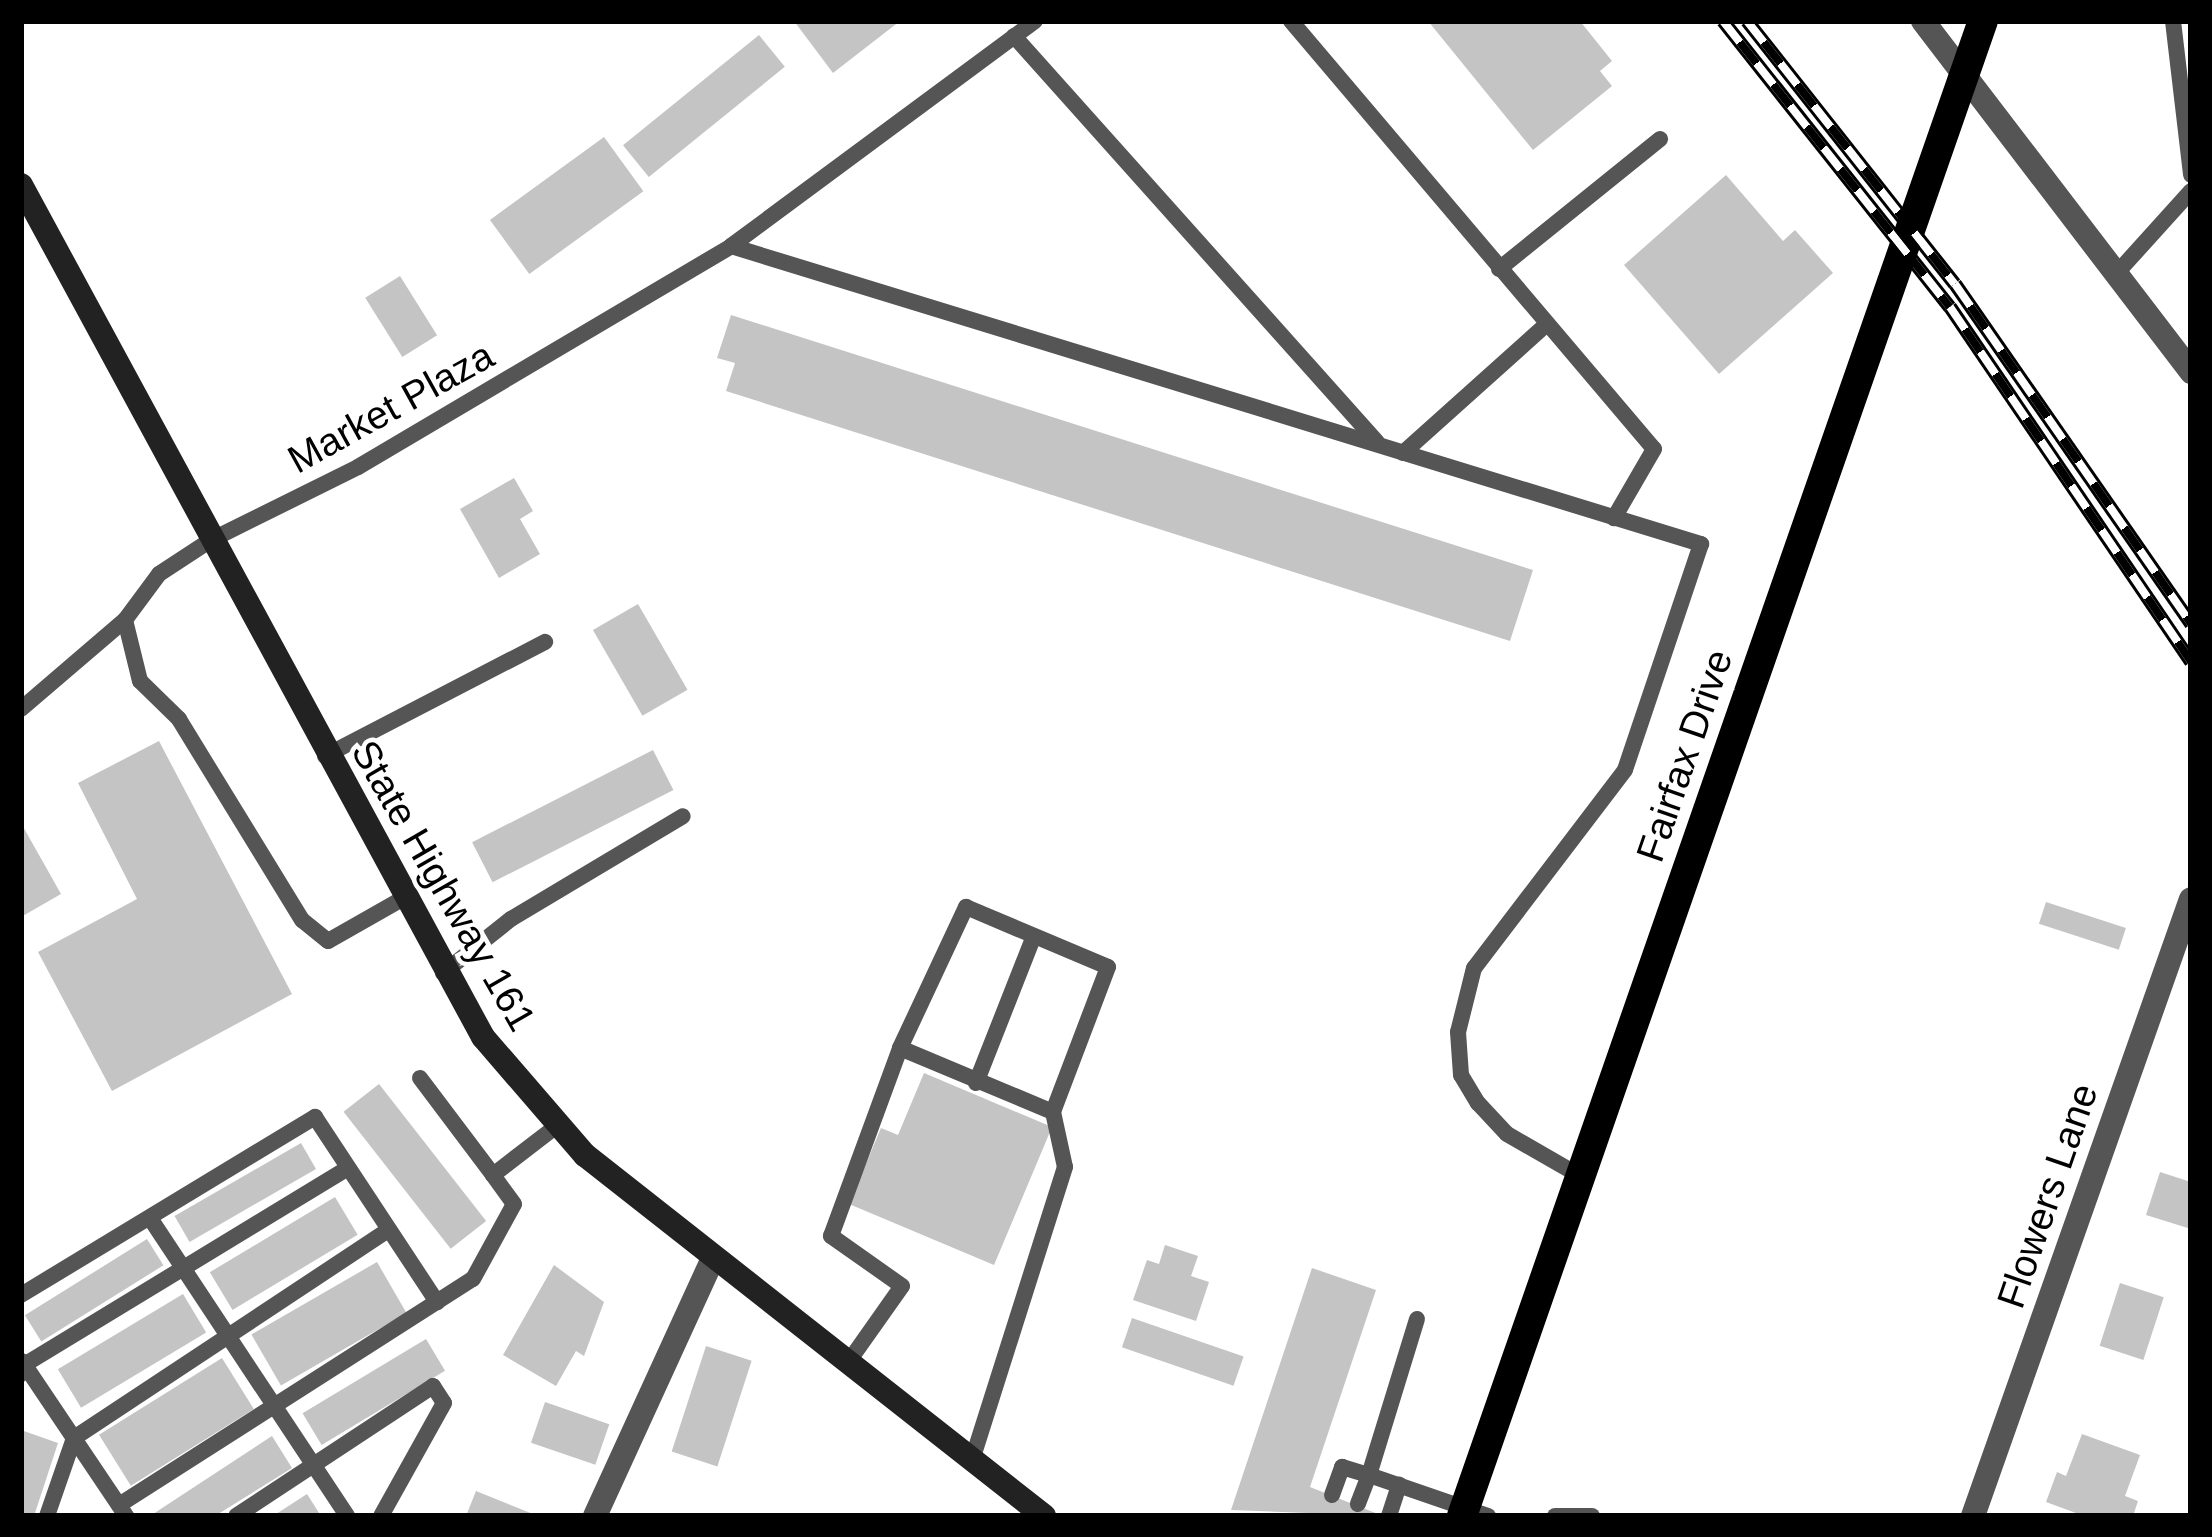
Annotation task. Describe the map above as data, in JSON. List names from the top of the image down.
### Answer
{
  "streets": {
    "main road": ["Fairfax Drive", "State Highway 161"],
    "street": ["Flowers Lane"],
    "lane": ["Market Plaza"]
  },
  "crossings": [
    ["Market Plaza", "State Highway 161"]
  ]
}
